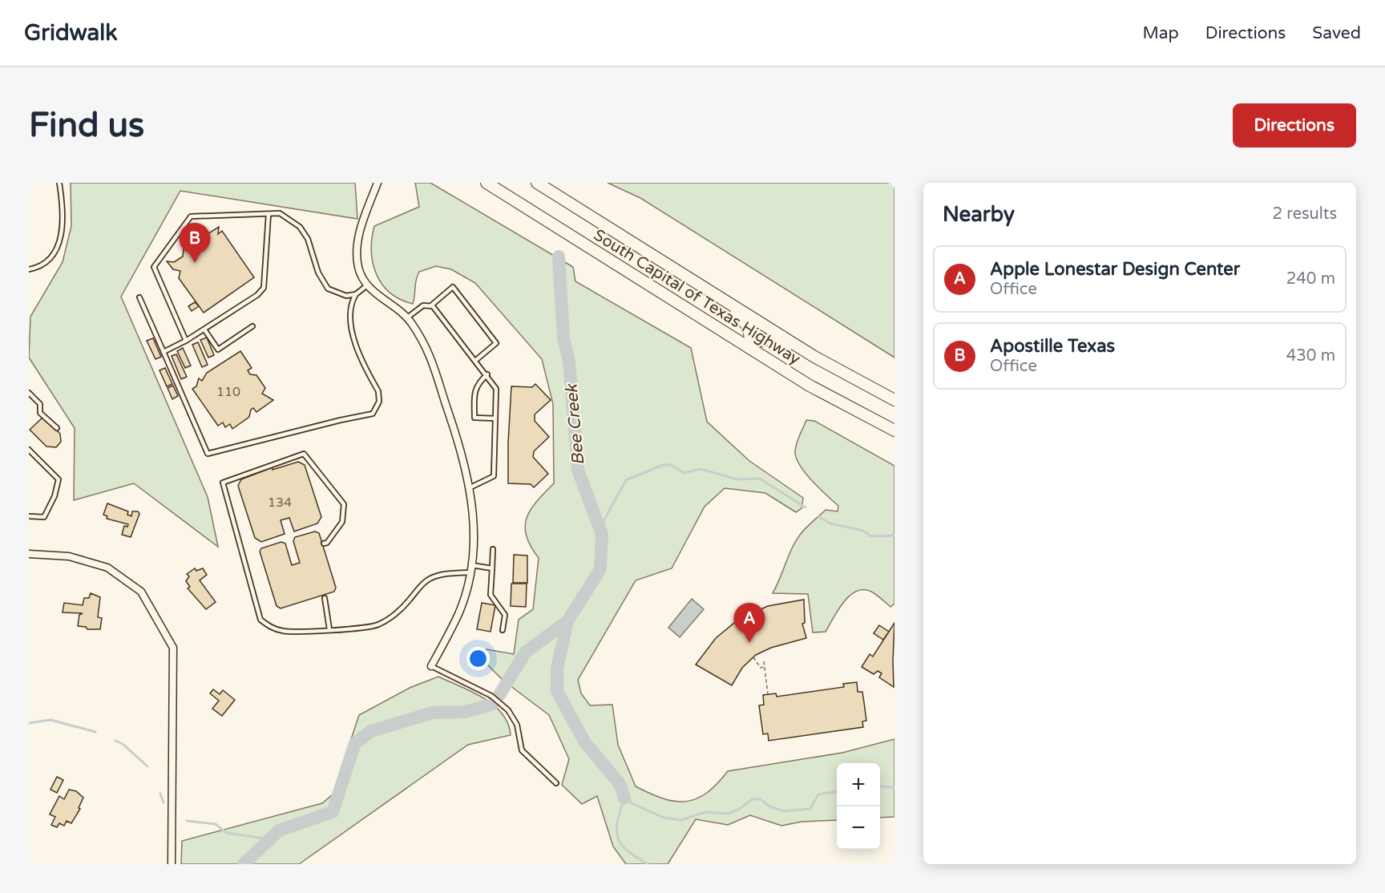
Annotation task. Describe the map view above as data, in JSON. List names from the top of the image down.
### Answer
{
  "streets": {
    "highway": ["South Capital of Texas Highway"]
  },
  "water": ["Bee Creek"],
  "house_numbers": ["110", "134"],
  "page": {
    "header": "Gridwalk",
    "nav": ["Map", "Directions", "Saved"],
    "buttons": "Directions",
    "title": "Find us",
    "heading": ["Nearby", "2 results"],
    "pins": ["B", "A"],
    "list": [
      {
        "mark": "A",
        "name": "Apple Lonestar Design Center",
        "note": "Office",
        "value": "240 m"
      },
      {
        "mark": "B",
        "name": "Apostille Texas",
        "note": "Office",
        "value": "430 m"
      }
    ],
    "map_buttons": ["+", "−"]
  }
}
